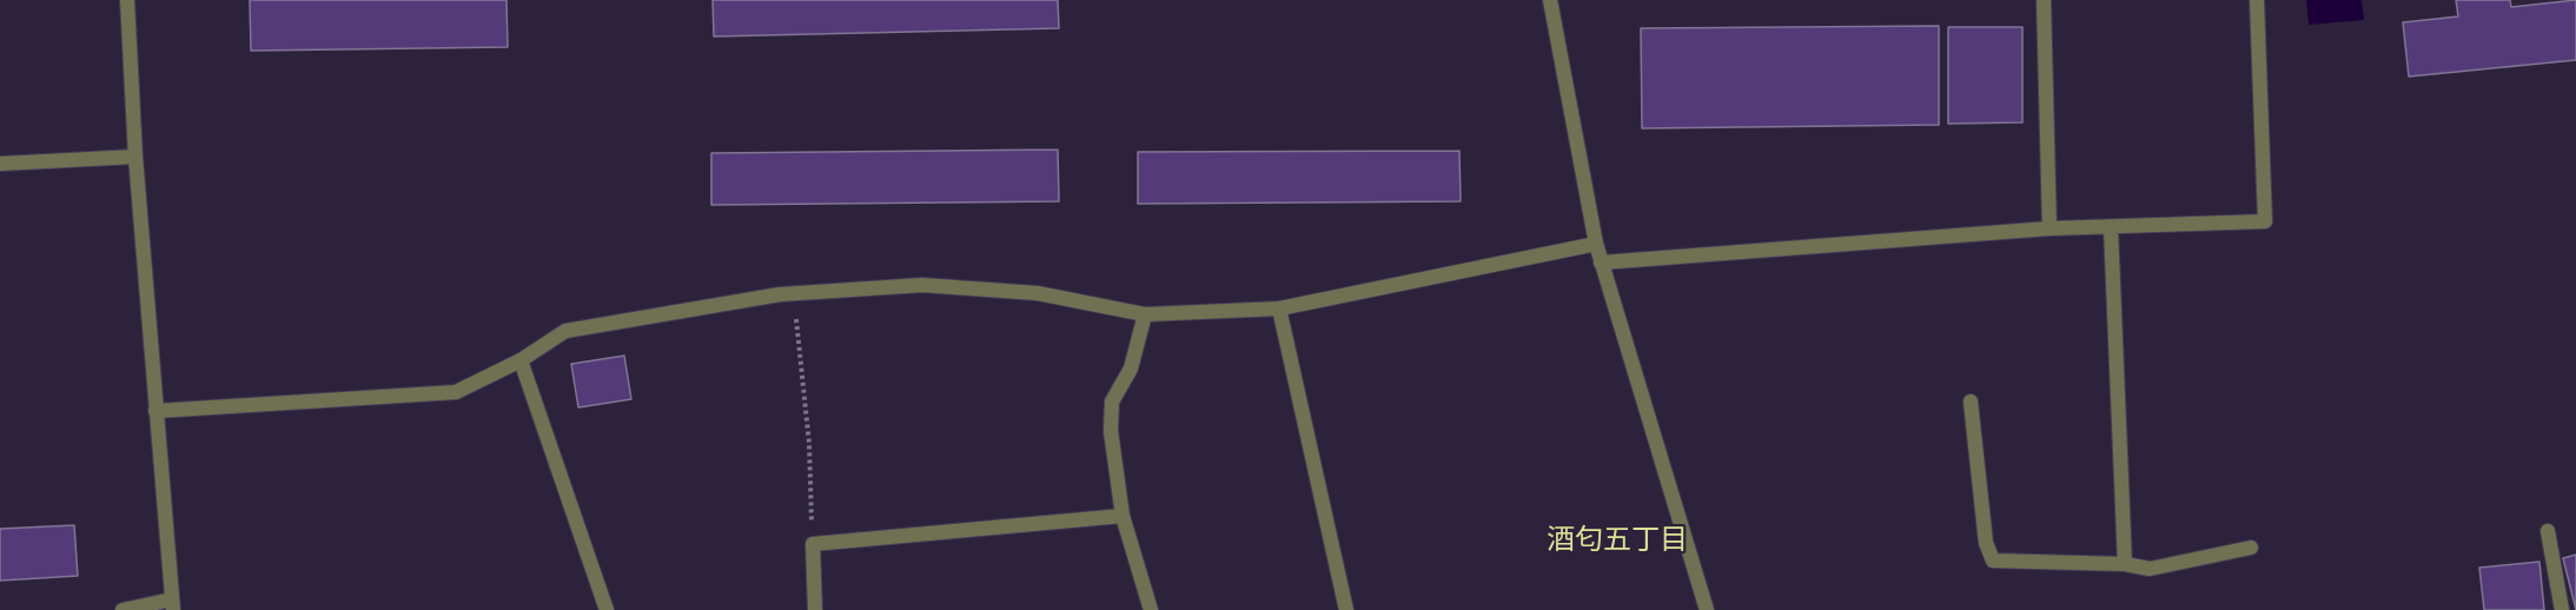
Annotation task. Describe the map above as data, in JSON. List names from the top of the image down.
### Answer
{
  "districts": ["酒匂五丁目"]
}
